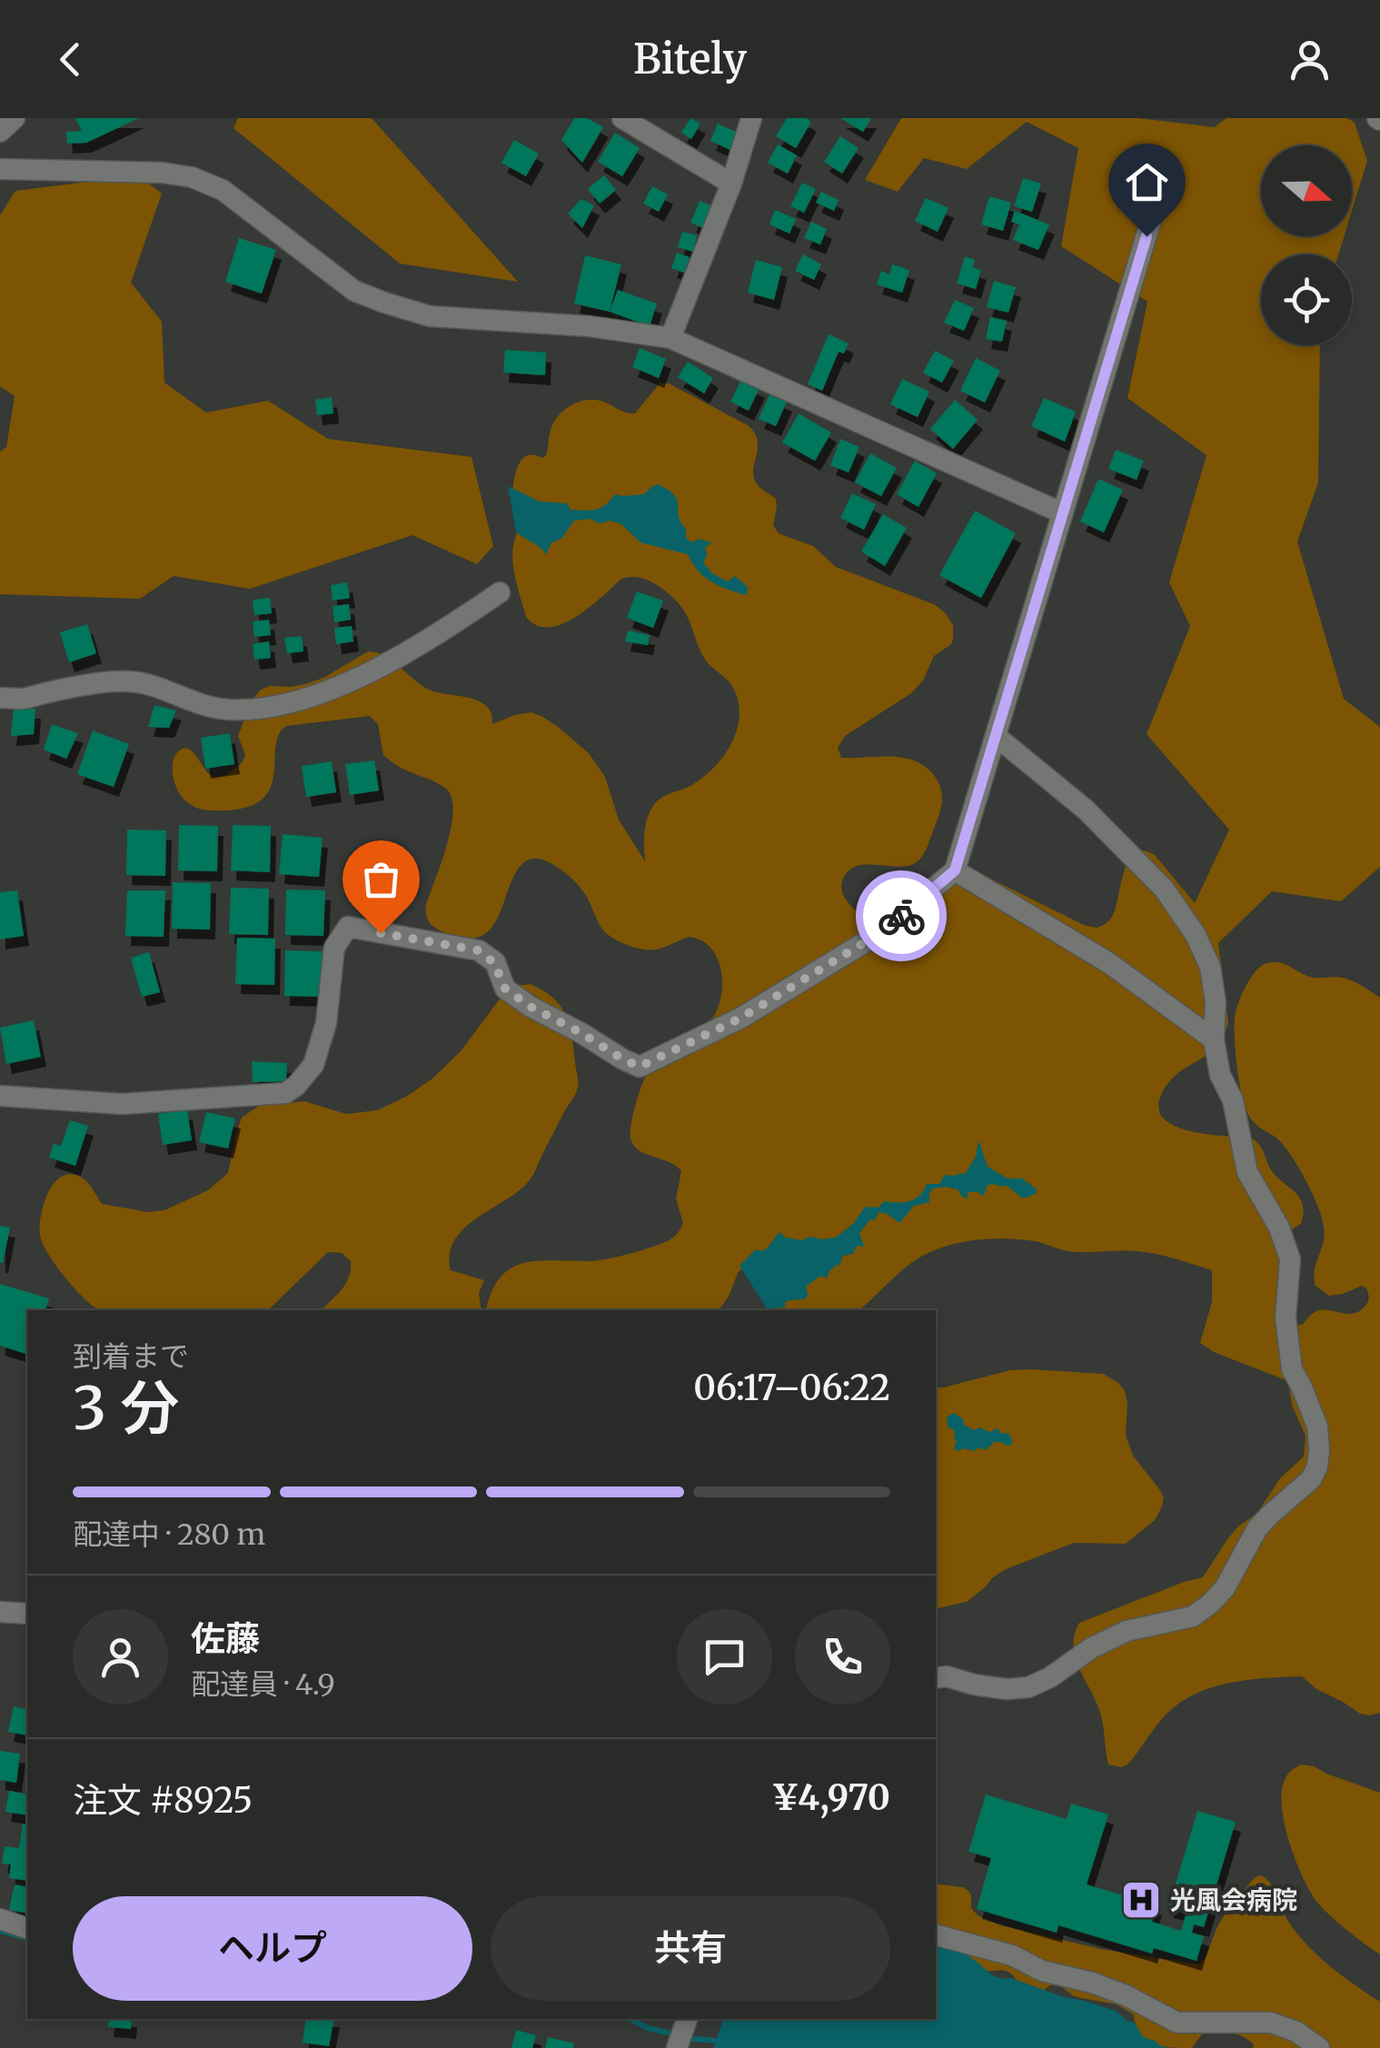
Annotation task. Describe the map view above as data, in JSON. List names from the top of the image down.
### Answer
{
  "places": {
    "hospital": ["光風会病院"]
  },
  "north": "right",
  "page": {
    "header": "Bitely",
    "heading": ["3 分", "到着まで", "06:17–06:22"],
    "panel": [
      "佐藤",
      "配達員 · 4.9",
      "注文 #8925",
      "¥4,970"
    ],
    "bar": "配達中 · 280 m",
    "buttons": ["ヘルプ", "共有"]
  }
}
